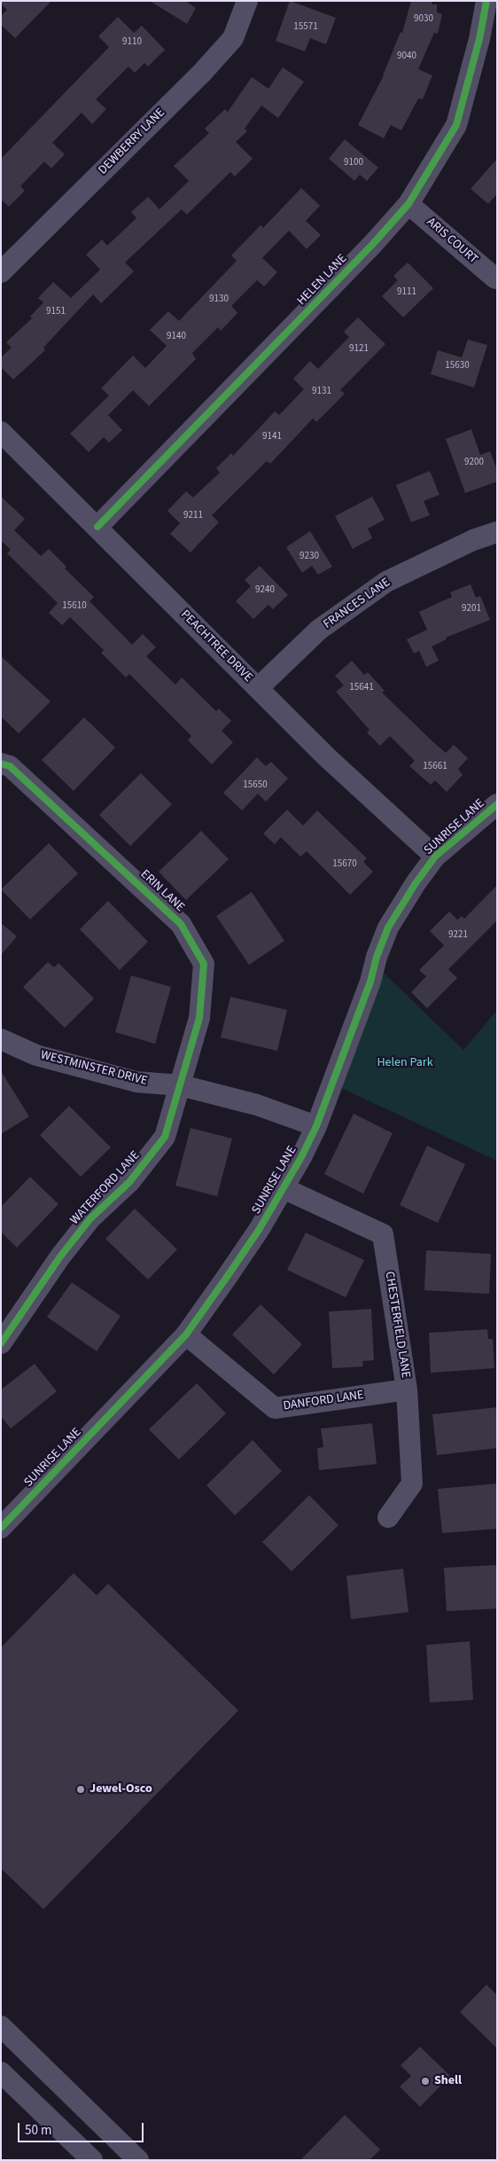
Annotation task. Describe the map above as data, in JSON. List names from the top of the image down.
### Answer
{
  "streets": {
    "street": [
      "DEWBERRY LANE",
      "ARIS COURT",
      "HELEN LANE",
      "FRANCES LANE",
      "PEACHTREE DRIVE",
      "SUNRISE LANE",
      "ERIN LANE",
      "WESTMINSTER DRIVE",
      "WATERFORD LANE",
      "CHESTERFIELD LANE",
      "DANFORD LANE"
    ]
  },
  "crossings": [
    ["ARIS COURT", "HELEN LANE"],
    ["HELEN LANE", "PEACHTREE DRIVE"],
    ["FRANCES LANE", "PEACHTREE DRIVE"],
    ["PEACHTREE DRIVE", "SUNRISE LANE"],
    ["SUNRISE LANE", "WESTMINSTER DRIVE"],
    ["SUNRISE LANE", "CHESTERFIELD LANE"],
    ["SUNRISE LANE", "DANFORD LANE"],
    ["ERIN LANE", "WESTMINSTER DRIVE"],
    ["ERIN LANE", "WATERFORD LANE"],
    ["WESTMINSTER DRIVE", "WATERFORD LANE"],
    ["CHESTERFIELD LANE", "DANFORD LANE"]
  ],
  "parks": ["Helen Park"],
  "places": ["Jewel-Osco", "Shell"],
  "house_numbers": [
    "9030",
    "15571",
    "9110",
    "9040",
    "9100",
    "9111",
    "9130",
    "9151",
    "9140",
    "9121",
    "15630",
    "9131",
    "9141",
    "9200",
    "9211",
    "9230",
    "9240",
    "15610",
    "9201",
    "15641",
    "15661",
    "15650",
    "15670",
    "9221"
  ],
  "scale_bar": "50 m"
}
